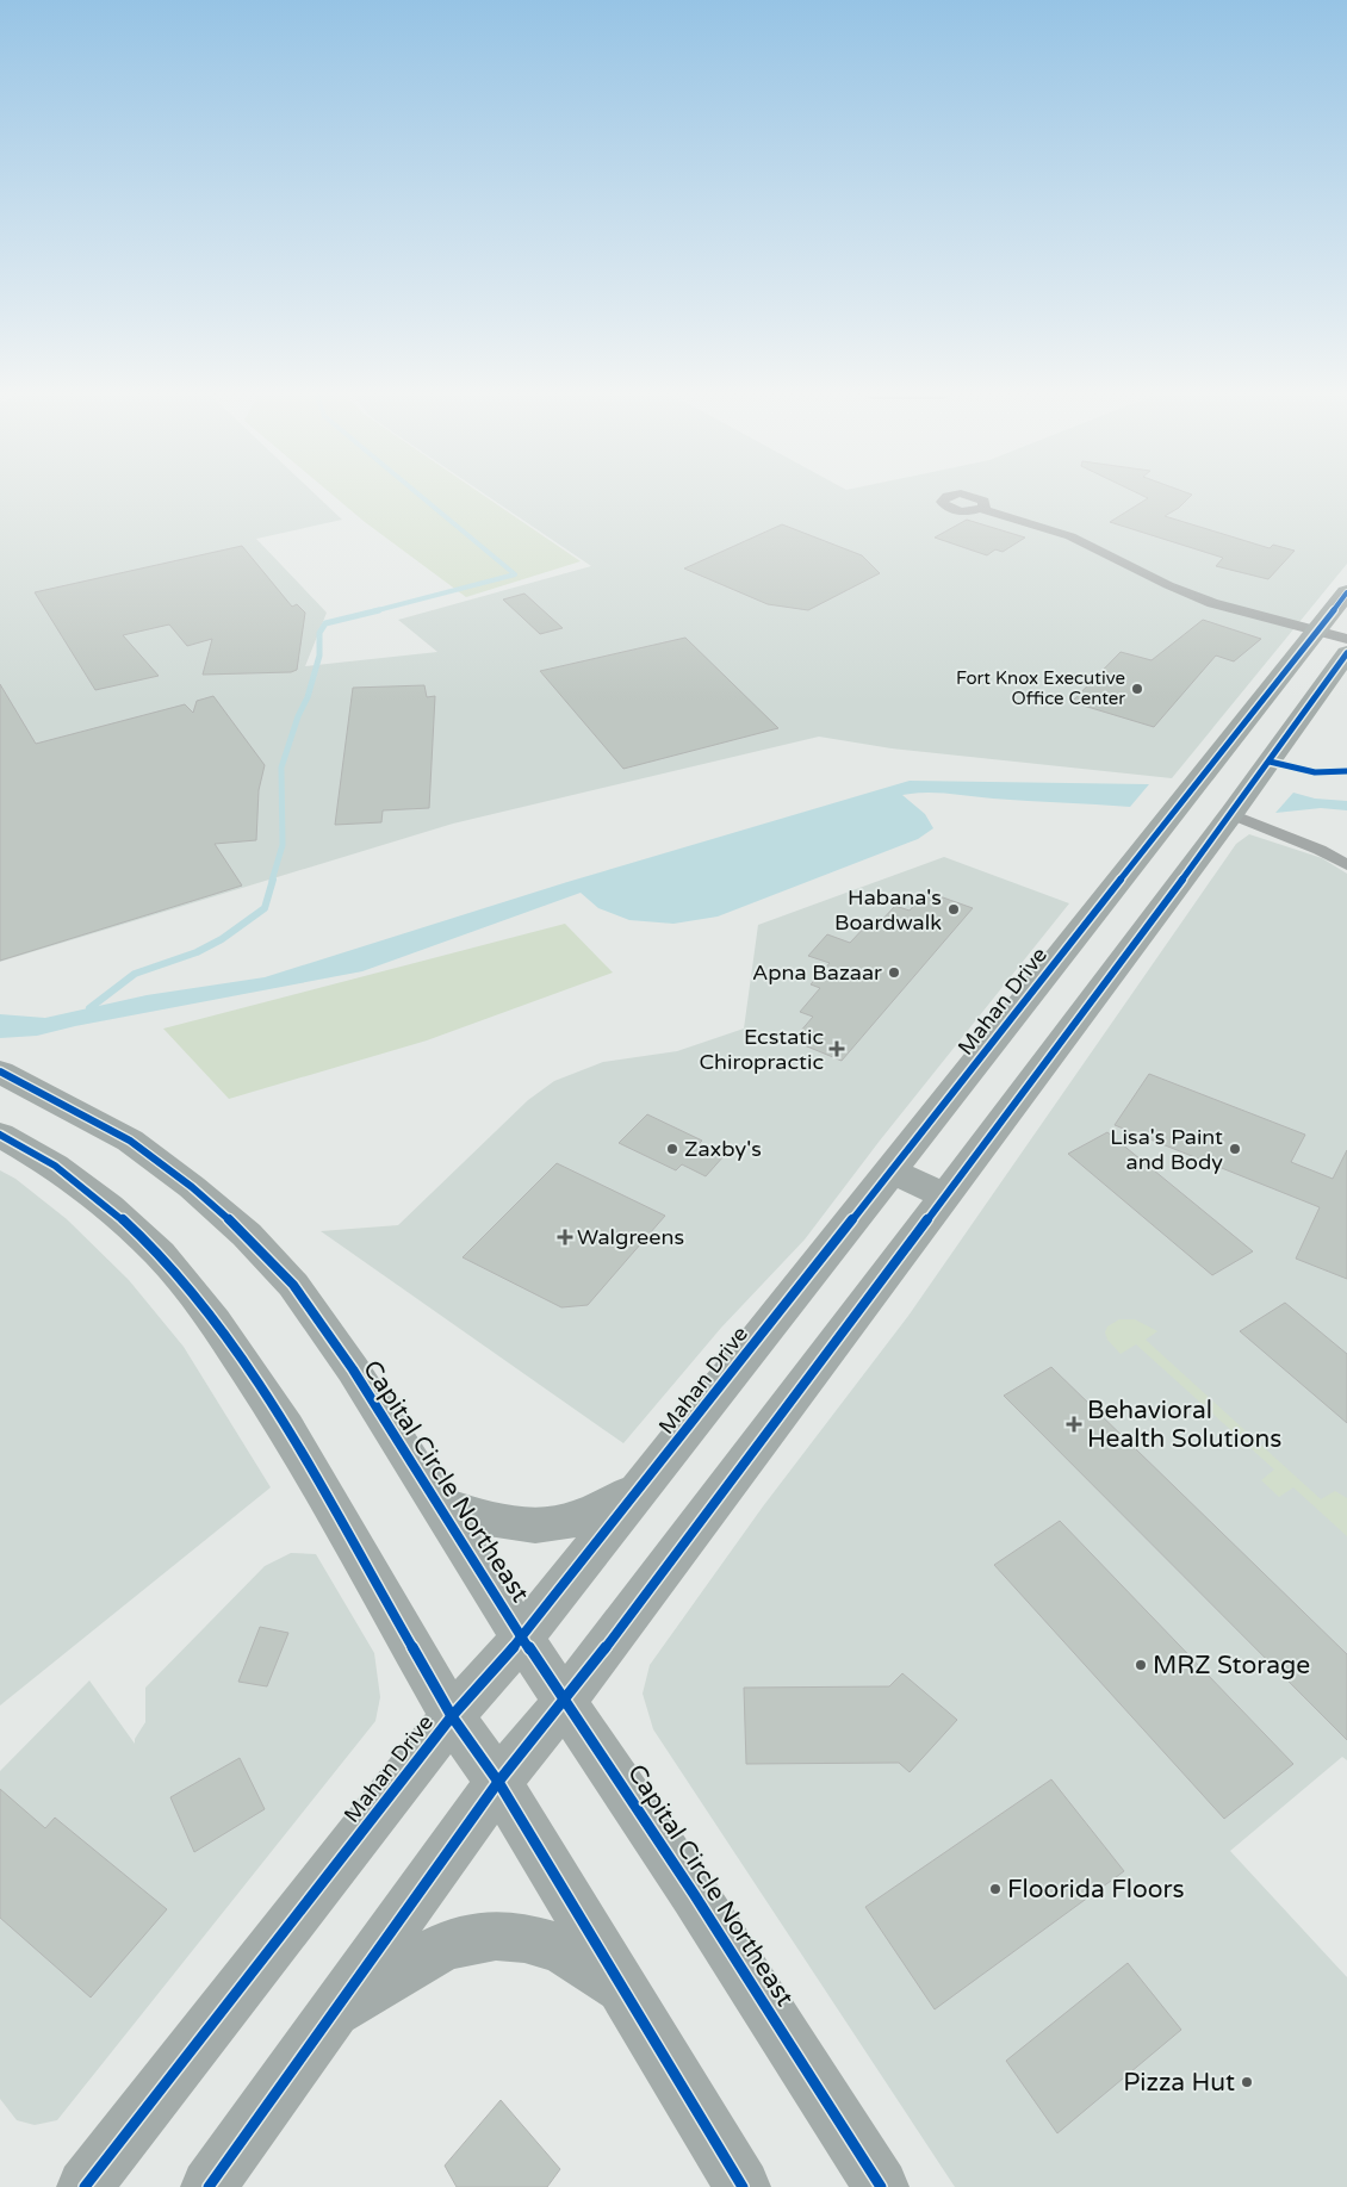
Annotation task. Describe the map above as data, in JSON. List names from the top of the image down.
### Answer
{
  "streets": {
    "main road": ["Mahan Drive", "Capital Circle Northeast"]
  },
  "crossings": [
    ["Mahan Drive", "Capital Circle Northeast"]
  ],
  "places": {
    "other": [
      "Fort Knox Executive Office Center",
      "Habana's Boardwalk",
      "Apna Bazaar",
      "Zaxby's",
      "Lisa's Paint and Body",
      "MRZ Storage",
      "Floorida Floors",
      "Pizza Hut"
    ],
    "health": ["Ecstatic Chiropractic", "Walgreens", "Behavioral Health Solutions"]
  }
}
